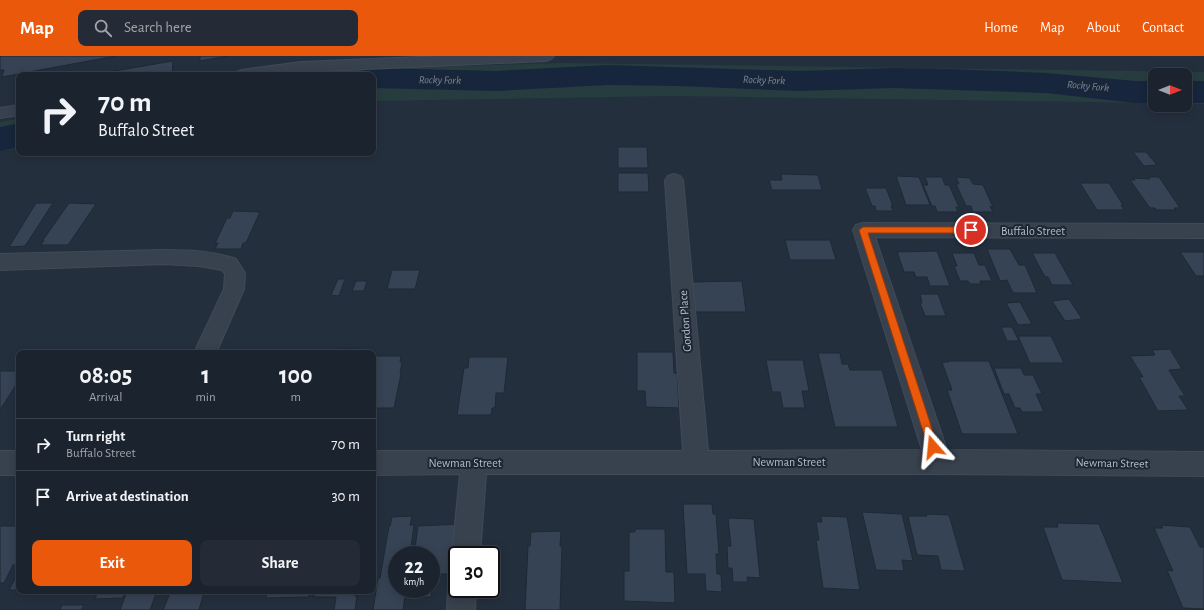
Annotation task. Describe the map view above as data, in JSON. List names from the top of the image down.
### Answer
{
  "streets": {
    "street": ["Buffalo Street", "Gordon Place", "Newman Street"]
  },
  "crossings": [
    ["Buffalo Street", "Newman Street"],
    ["Gordon Place", "Newman Street"]
  ],
  "water": ["Rocky Fork"],
  "north": "right",
  "page": {
    "header": "Map",
    "search": "Search here",
    "nav": [
      "Home",
      "Map",
      "About",
      "Contact"
    ],
    "turn": ["70 m", "Buffalo Street"],
    "eta": [
      "08:05",
      "Arrival",
      "1",
      "min",
      "100",
      "m"
    ],
    "list": [
      {
        "name": "Turn right",
        "note": "Buffalo Street",
        "value": "70 m"
      },
      {
        "name": "Arrive at destination",
        "value": "30 m"
      }
    ],
    "buttons": ["Exit", "Share"],
    "speed": "22 km/h",
    "limit": "30"
  }
}
